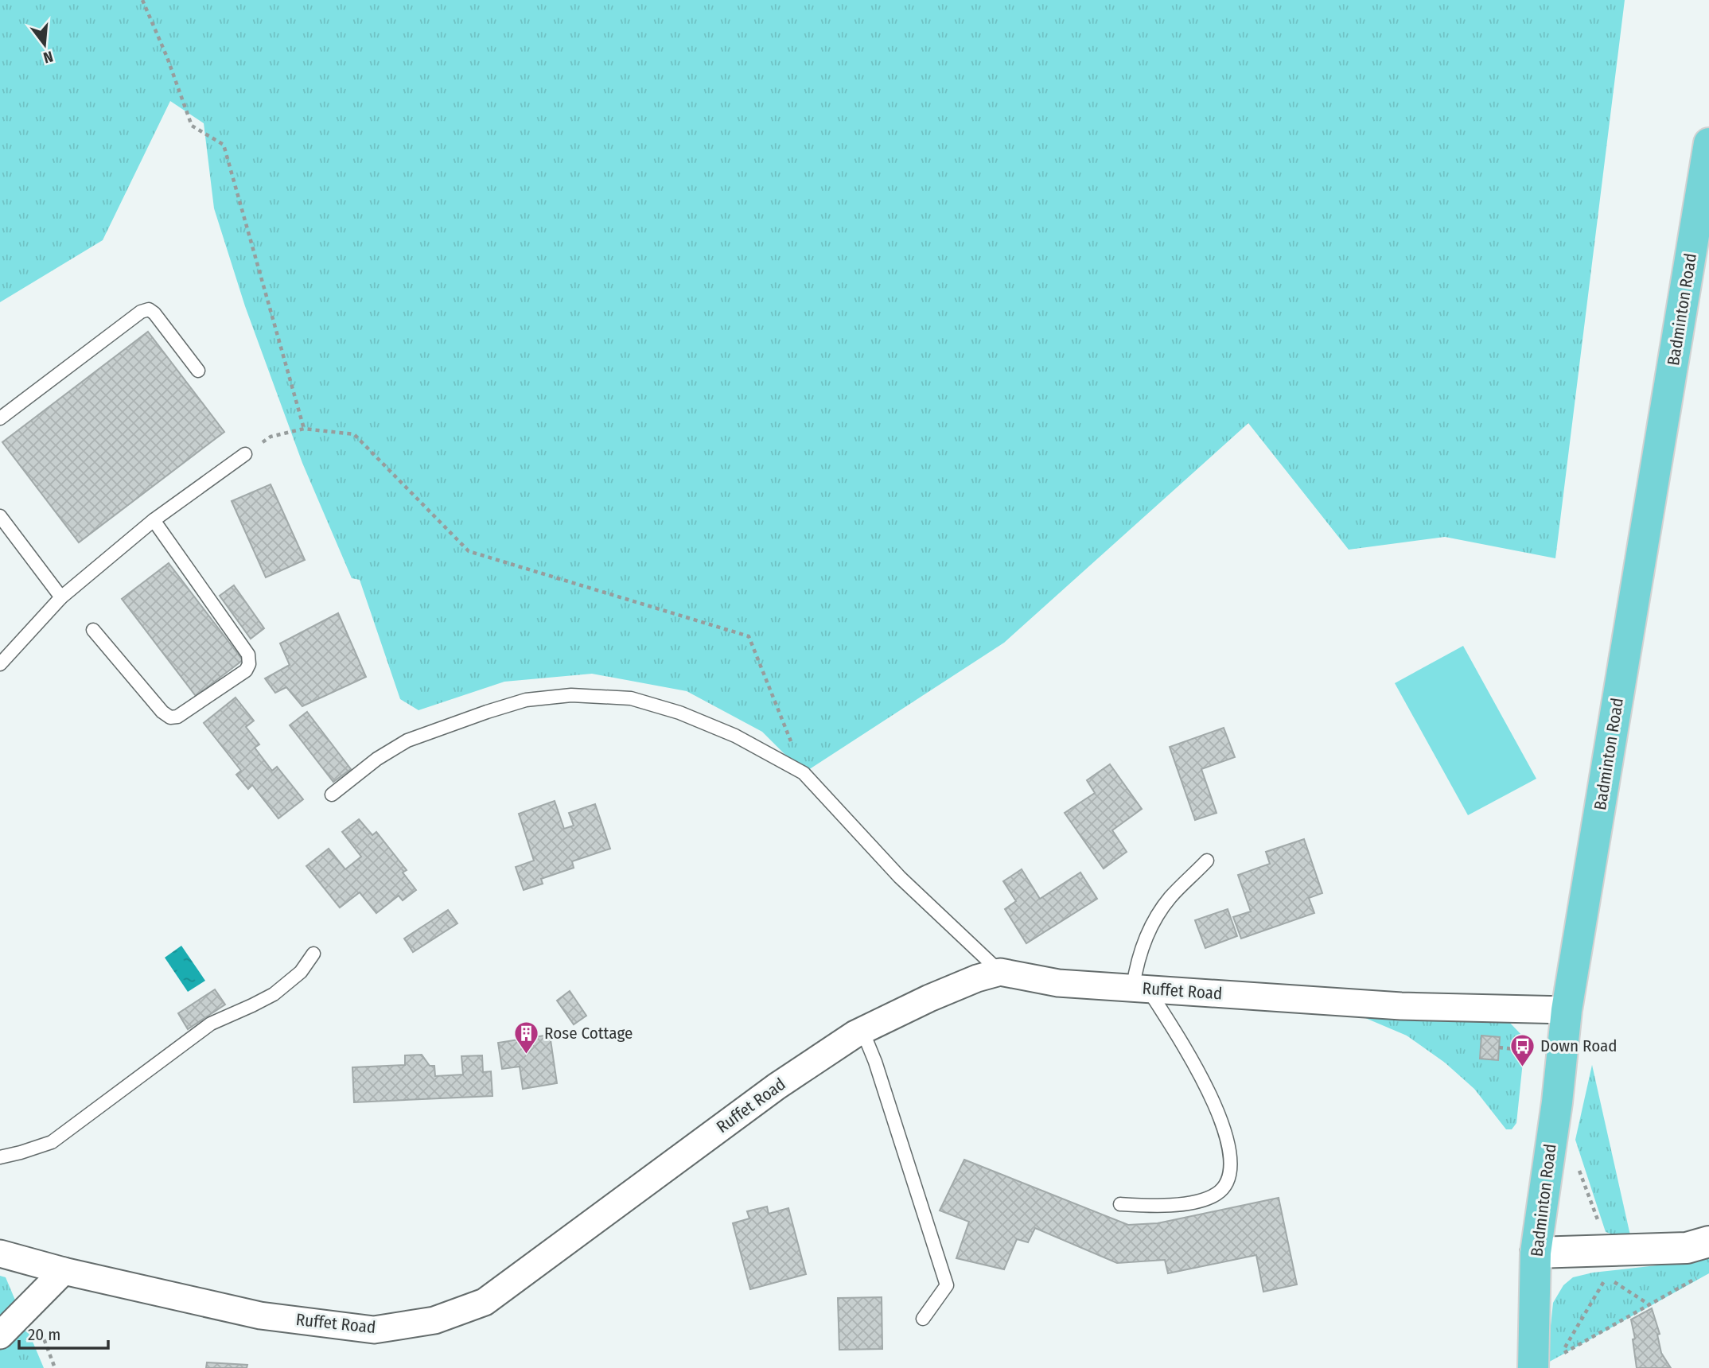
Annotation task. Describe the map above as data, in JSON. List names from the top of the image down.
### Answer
{
  "streets": {
    "main road": ["Badminton Road"],
    "street": ["Ruffet Road"]
  },
  "crossings": [
    ["Badminton Road", "Ruffet Road"]
  ],
  "places": {
    "building": ["Rose Cottage"],
    "bus stop": ["Down Road"]
  },
  "scale_bar": "20 m",
  "north": "bottom"
}
